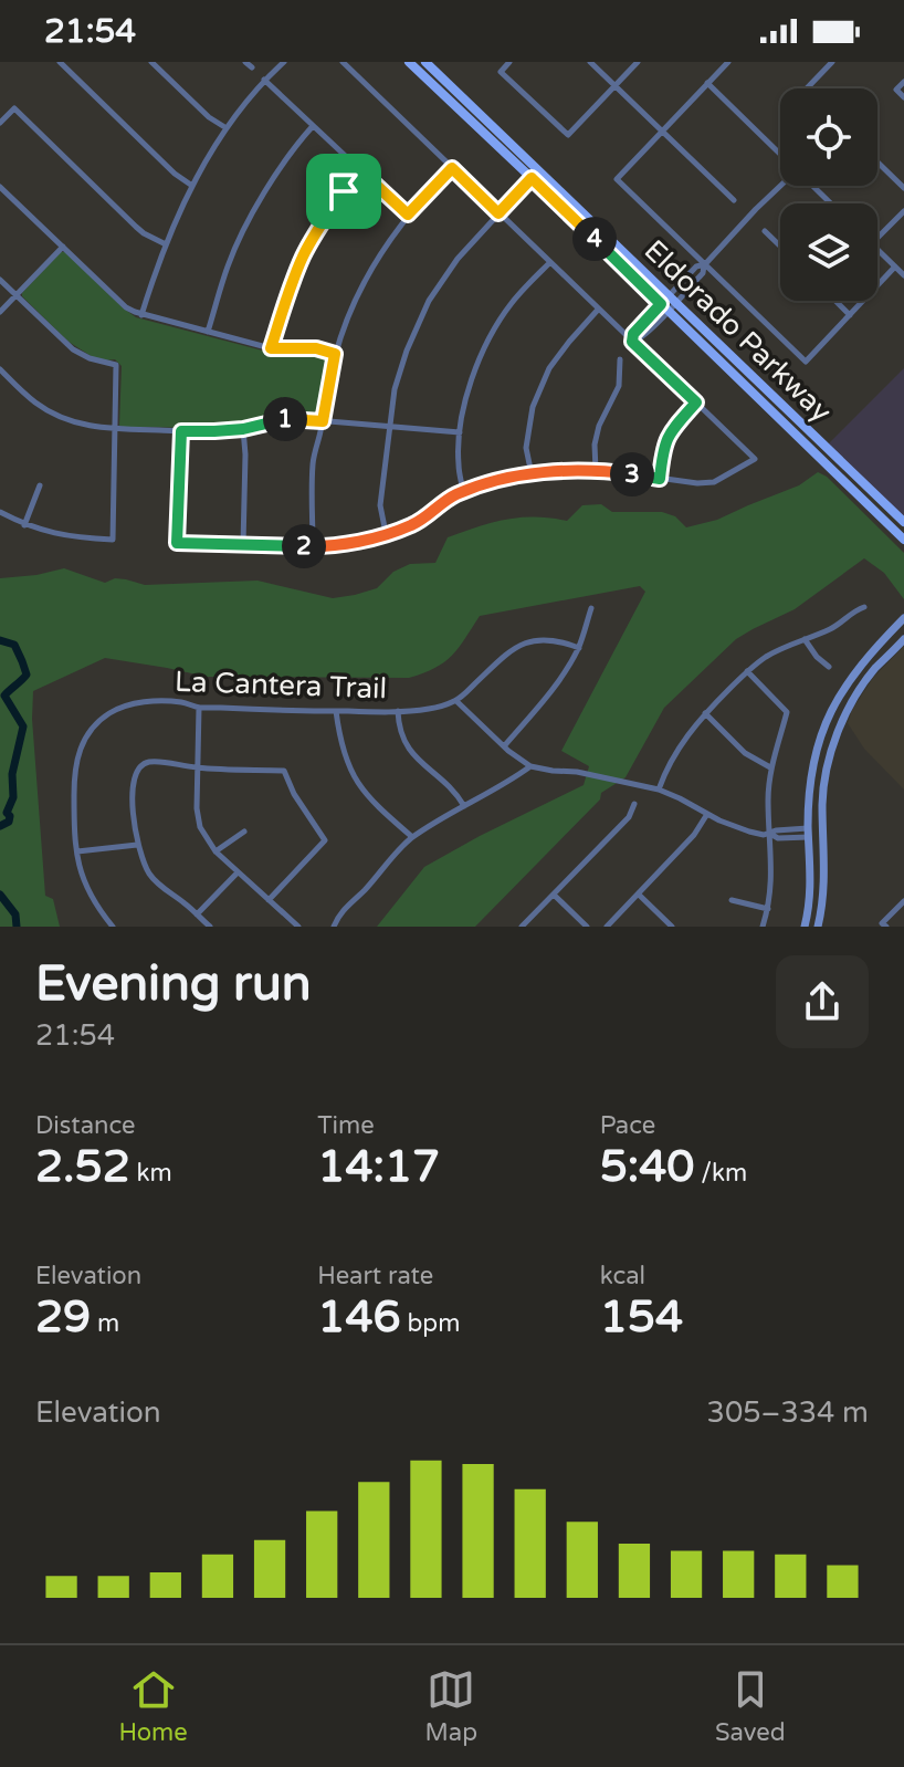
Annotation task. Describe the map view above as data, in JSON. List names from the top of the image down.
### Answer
{
  "streets": {
    "main road": ["Eldorado Parkway"],
    "street": ["La Cantera Trail"]
  },
  "page": {
    "status": "21:54",
    "pins": [
      "4",
      "1",
      "3",
      "2"
    ],
    "heading": ["Evening run", "21:54"],
    "stats": [
      ["Distance", "2.52 km"],
      ["Time", "14:17"],
      ["Pace", "5:40 /km"],
      ["Elevation", "29 m"],
      ["Heart rate", "146 bpm"],
      ["kcal", "154"]
    ],
    "chart": ["Elevation", "305–334 m"],
    "tabs": ["Home", "Map", "Saved"]
  }
}
